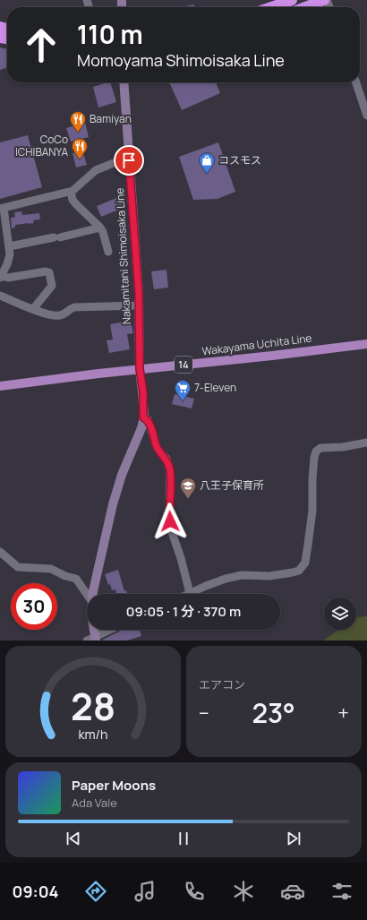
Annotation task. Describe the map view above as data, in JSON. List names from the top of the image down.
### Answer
{
  "streets": {
    "main road": ["Nakamitani Shimoisaka Line", "Wakayama Uchita Line", "14"]
  },
  "crossings": [
    ["Nakamitani Shimoisaka Line", "Wakayama Uchita Line"]
  ],
  "places": {
    "restaurant": ["Bamiyan", "CoCo ICHIBANYA"],
    "shop": ["コスモス"],
    "supermarket": ["7-Eleven"],
    "school or university": ["八王子保育所"]
  },
  "page": {
    "turn": ["110 m", "Momoyama Shimoisaka Line"],
    "limit": "30",
    "trip": "09:05 · 1 分 · 370 m",
    "tile": "エアコン",
    "heat": ["−", "23°", "+"],
    "song": ["Paper Moons", "Ada Vale"],
    "tabs": "09:04",
    "gauge": ["28", "km/h"]
  }
}
